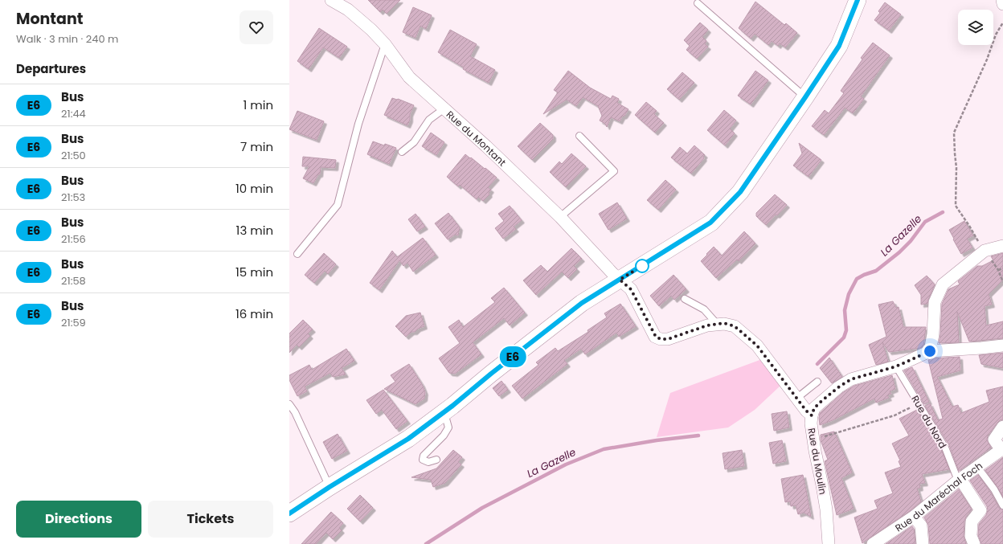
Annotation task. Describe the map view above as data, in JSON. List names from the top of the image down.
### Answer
{
  "streets": {
    "street": ["Rue du Montant", "Rue du Moulin", "Rue du Maréchal Foch"],
    "lane": ["Rue du Nord"]
  },
  "crossings": [
    ["Rue du Montant", "Rue du Moulin"],
    ["Rue du Nord", "Rue du Maréchal Foch"]
  ],
  "water": ["La Gazelle"],
  "lines": ["bus line E6"],
  "page": {
    "heading": [
      ["Montant", "Walk · 3 min · 240 m"],
      "Departures"
    ],
    "on_map": "E6",
    "list": [
      {
        "mark": "E6",
        "name": "Bus",
        "note": "21:44",
        "value": "1 min"
      },
      {
        "mark": "E6",
        "name": "Bus",
        "note": "21:50",
        "value": "7 min"
      },
      {
        "mark": "E6",
        "name": "Bus",
        "note": "21:53",
        "value": "10 min"
      },
      {
        "mark": "E6",
        "name": "Bus",
        "note": "21:56",
        "value": "13 min"
      },
      {
        "mark": "E6",
        "name": "Bus",
        "note": "21:58",
        "value": "15 min"
      },
      {
        "mark": "E6",
        "name": "Bus",
        "note": "21:59",
        "value": "16 min"
      }
    ],
    "buttons": ["Directions", "Tickets"]
  }
}
